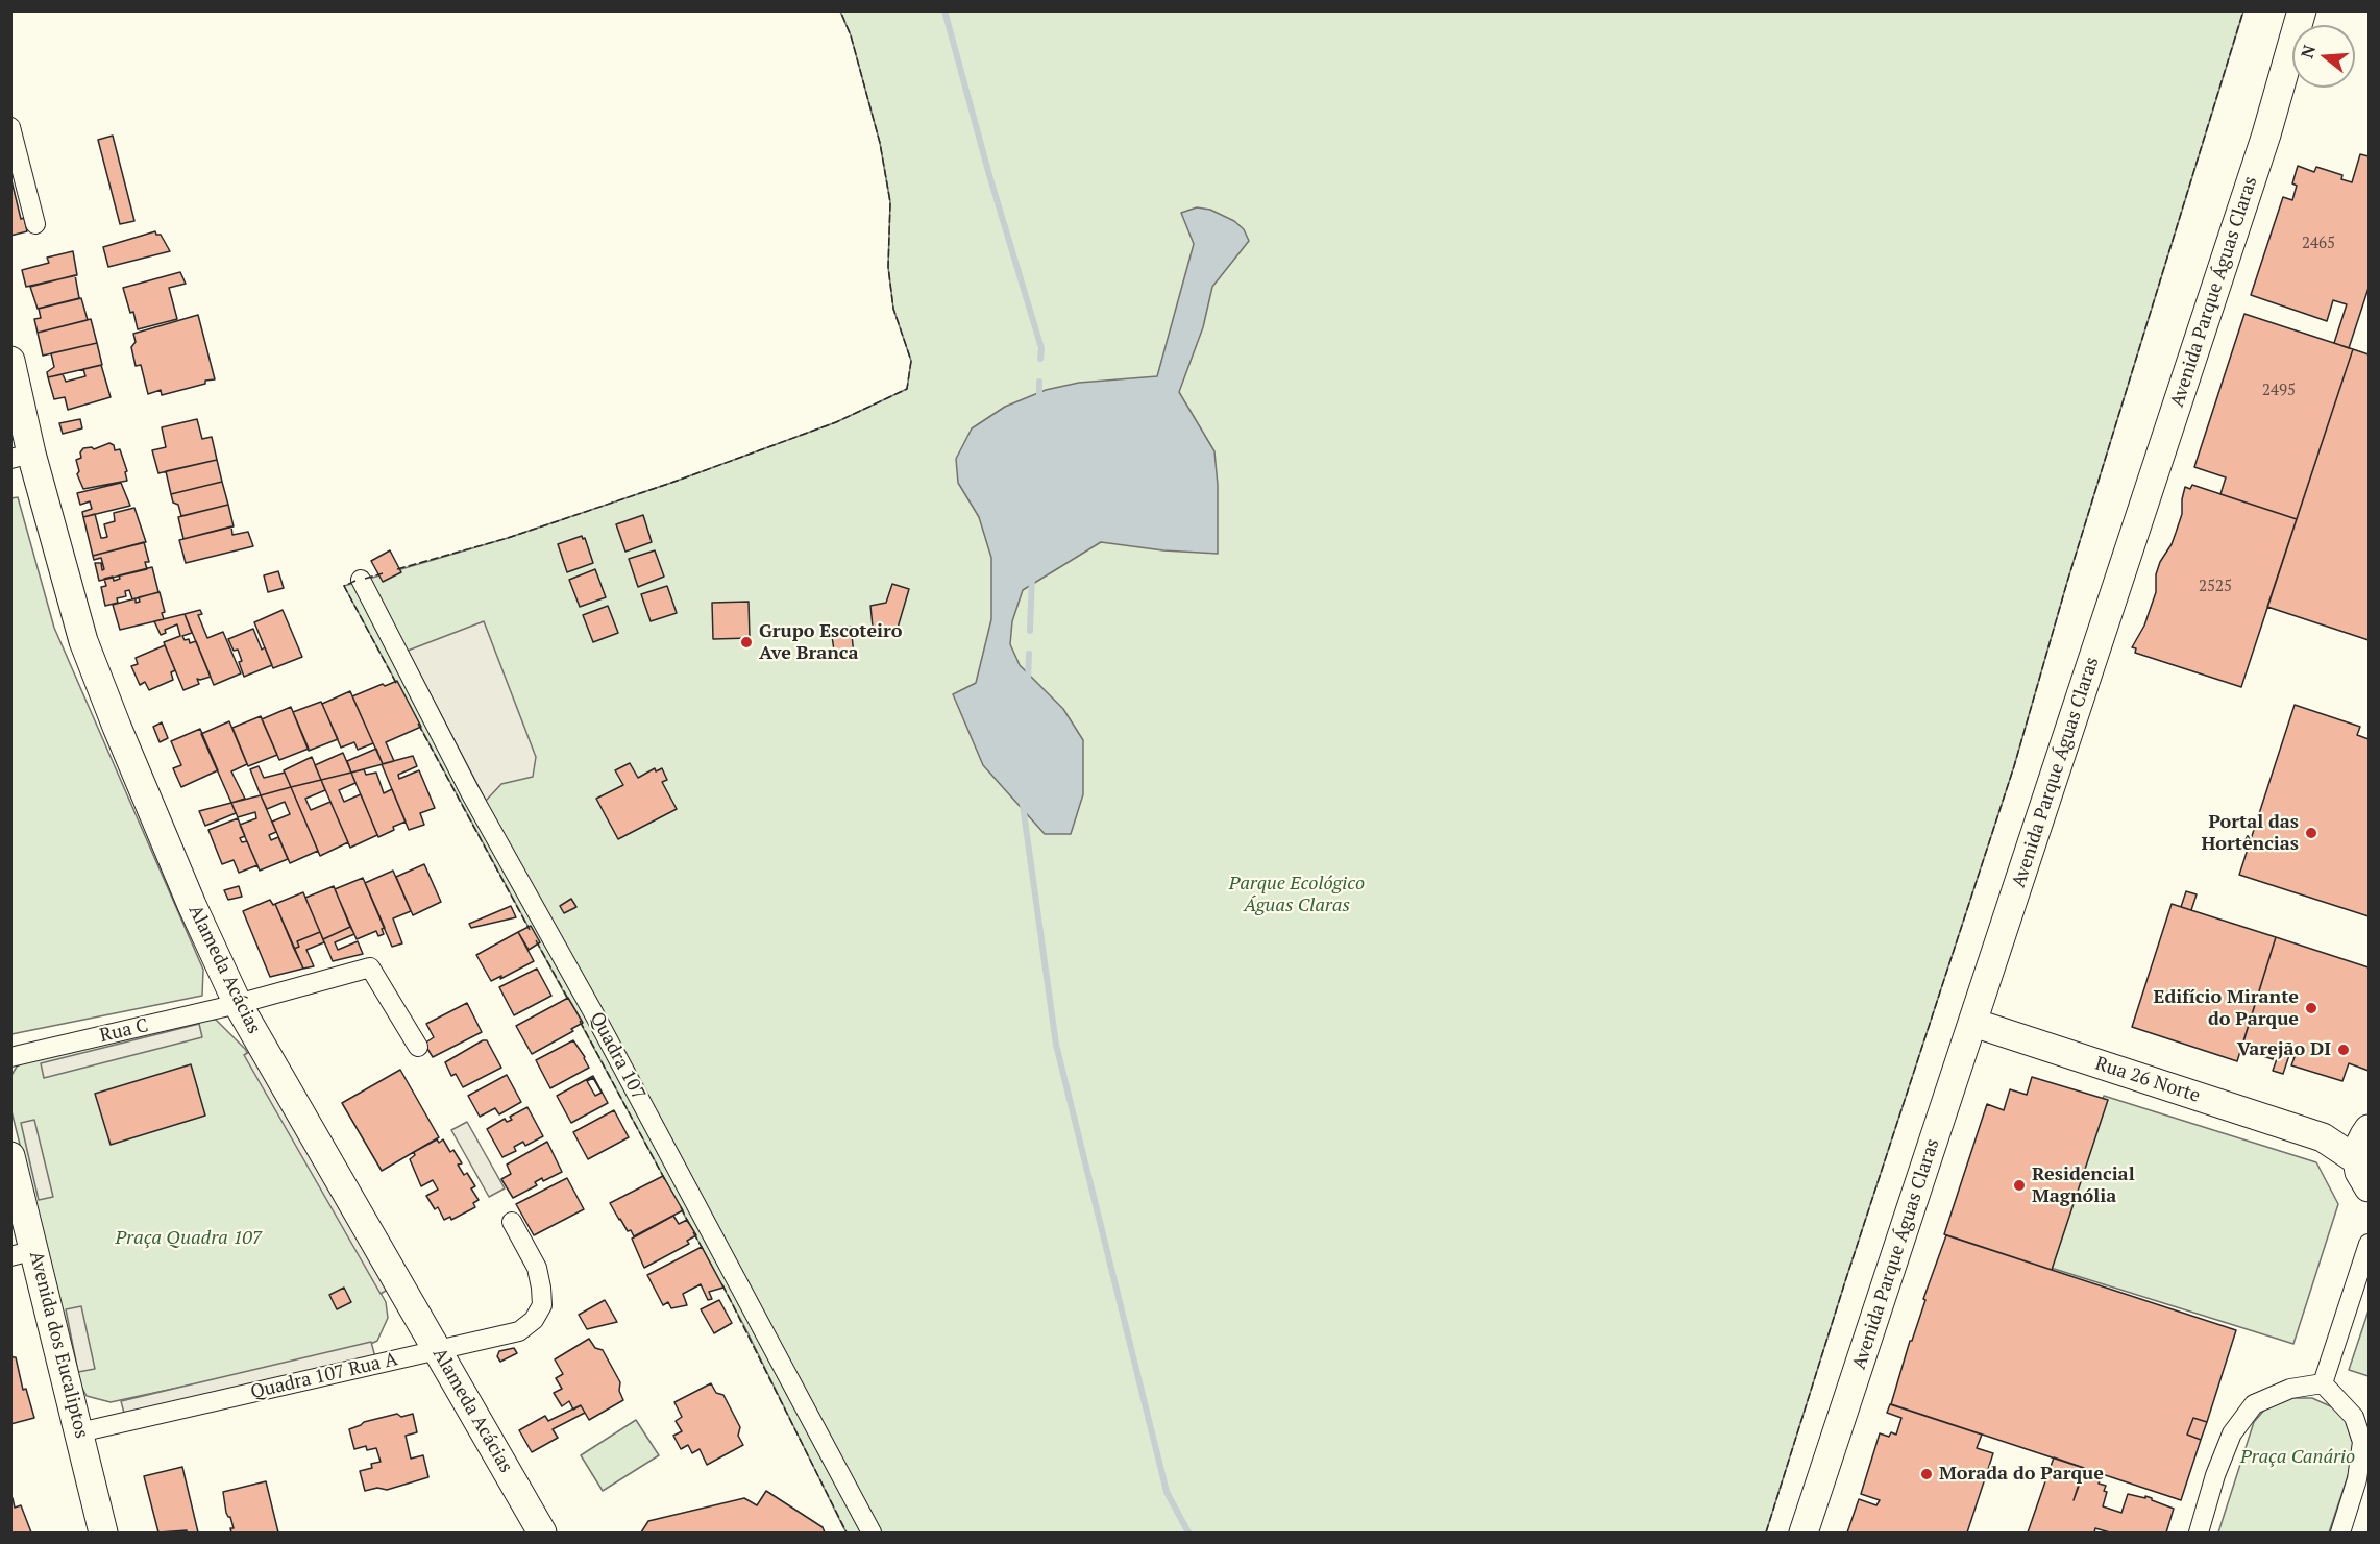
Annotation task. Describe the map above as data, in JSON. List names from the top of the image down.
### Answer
{
  "streets": {
    "street": [
      "Avenida Parque Águas Claras",
      "Alameda Acácias",
      "Rua C",
      "Quadra 107",
      "Rua 26 Norte",
      "Avenida dos Eucaliptos",
      "Quadra 107 Rua A"
    ]
  },
  "crossings": [
    ["Avenida Parque Águas Claras", "Rua 26 Norte"],
    ["Alameda Acácias", "Rua C"],
    ["Alameda Acácias", "Quadra 107 Rua A"],
    ["Avenida dos Eucaliptos", "Quadra 107 Rua A"]
  ],
  "parks": ["Parque Ecológico Águas Claras", "Praça Quadra 107", "Praça Canário"],
  "places": [
    "Grupo Escoteiro Ave Branca",
    "Portal das Hortências",
    "Edifício Mirante do Parque",
    "Varejão DI",
    "Residencial Magnólia",
    "Morada do Parque"
  ],
  "house_numbers": ["2465", "2495", "2525"],
  "north": "left"
}
